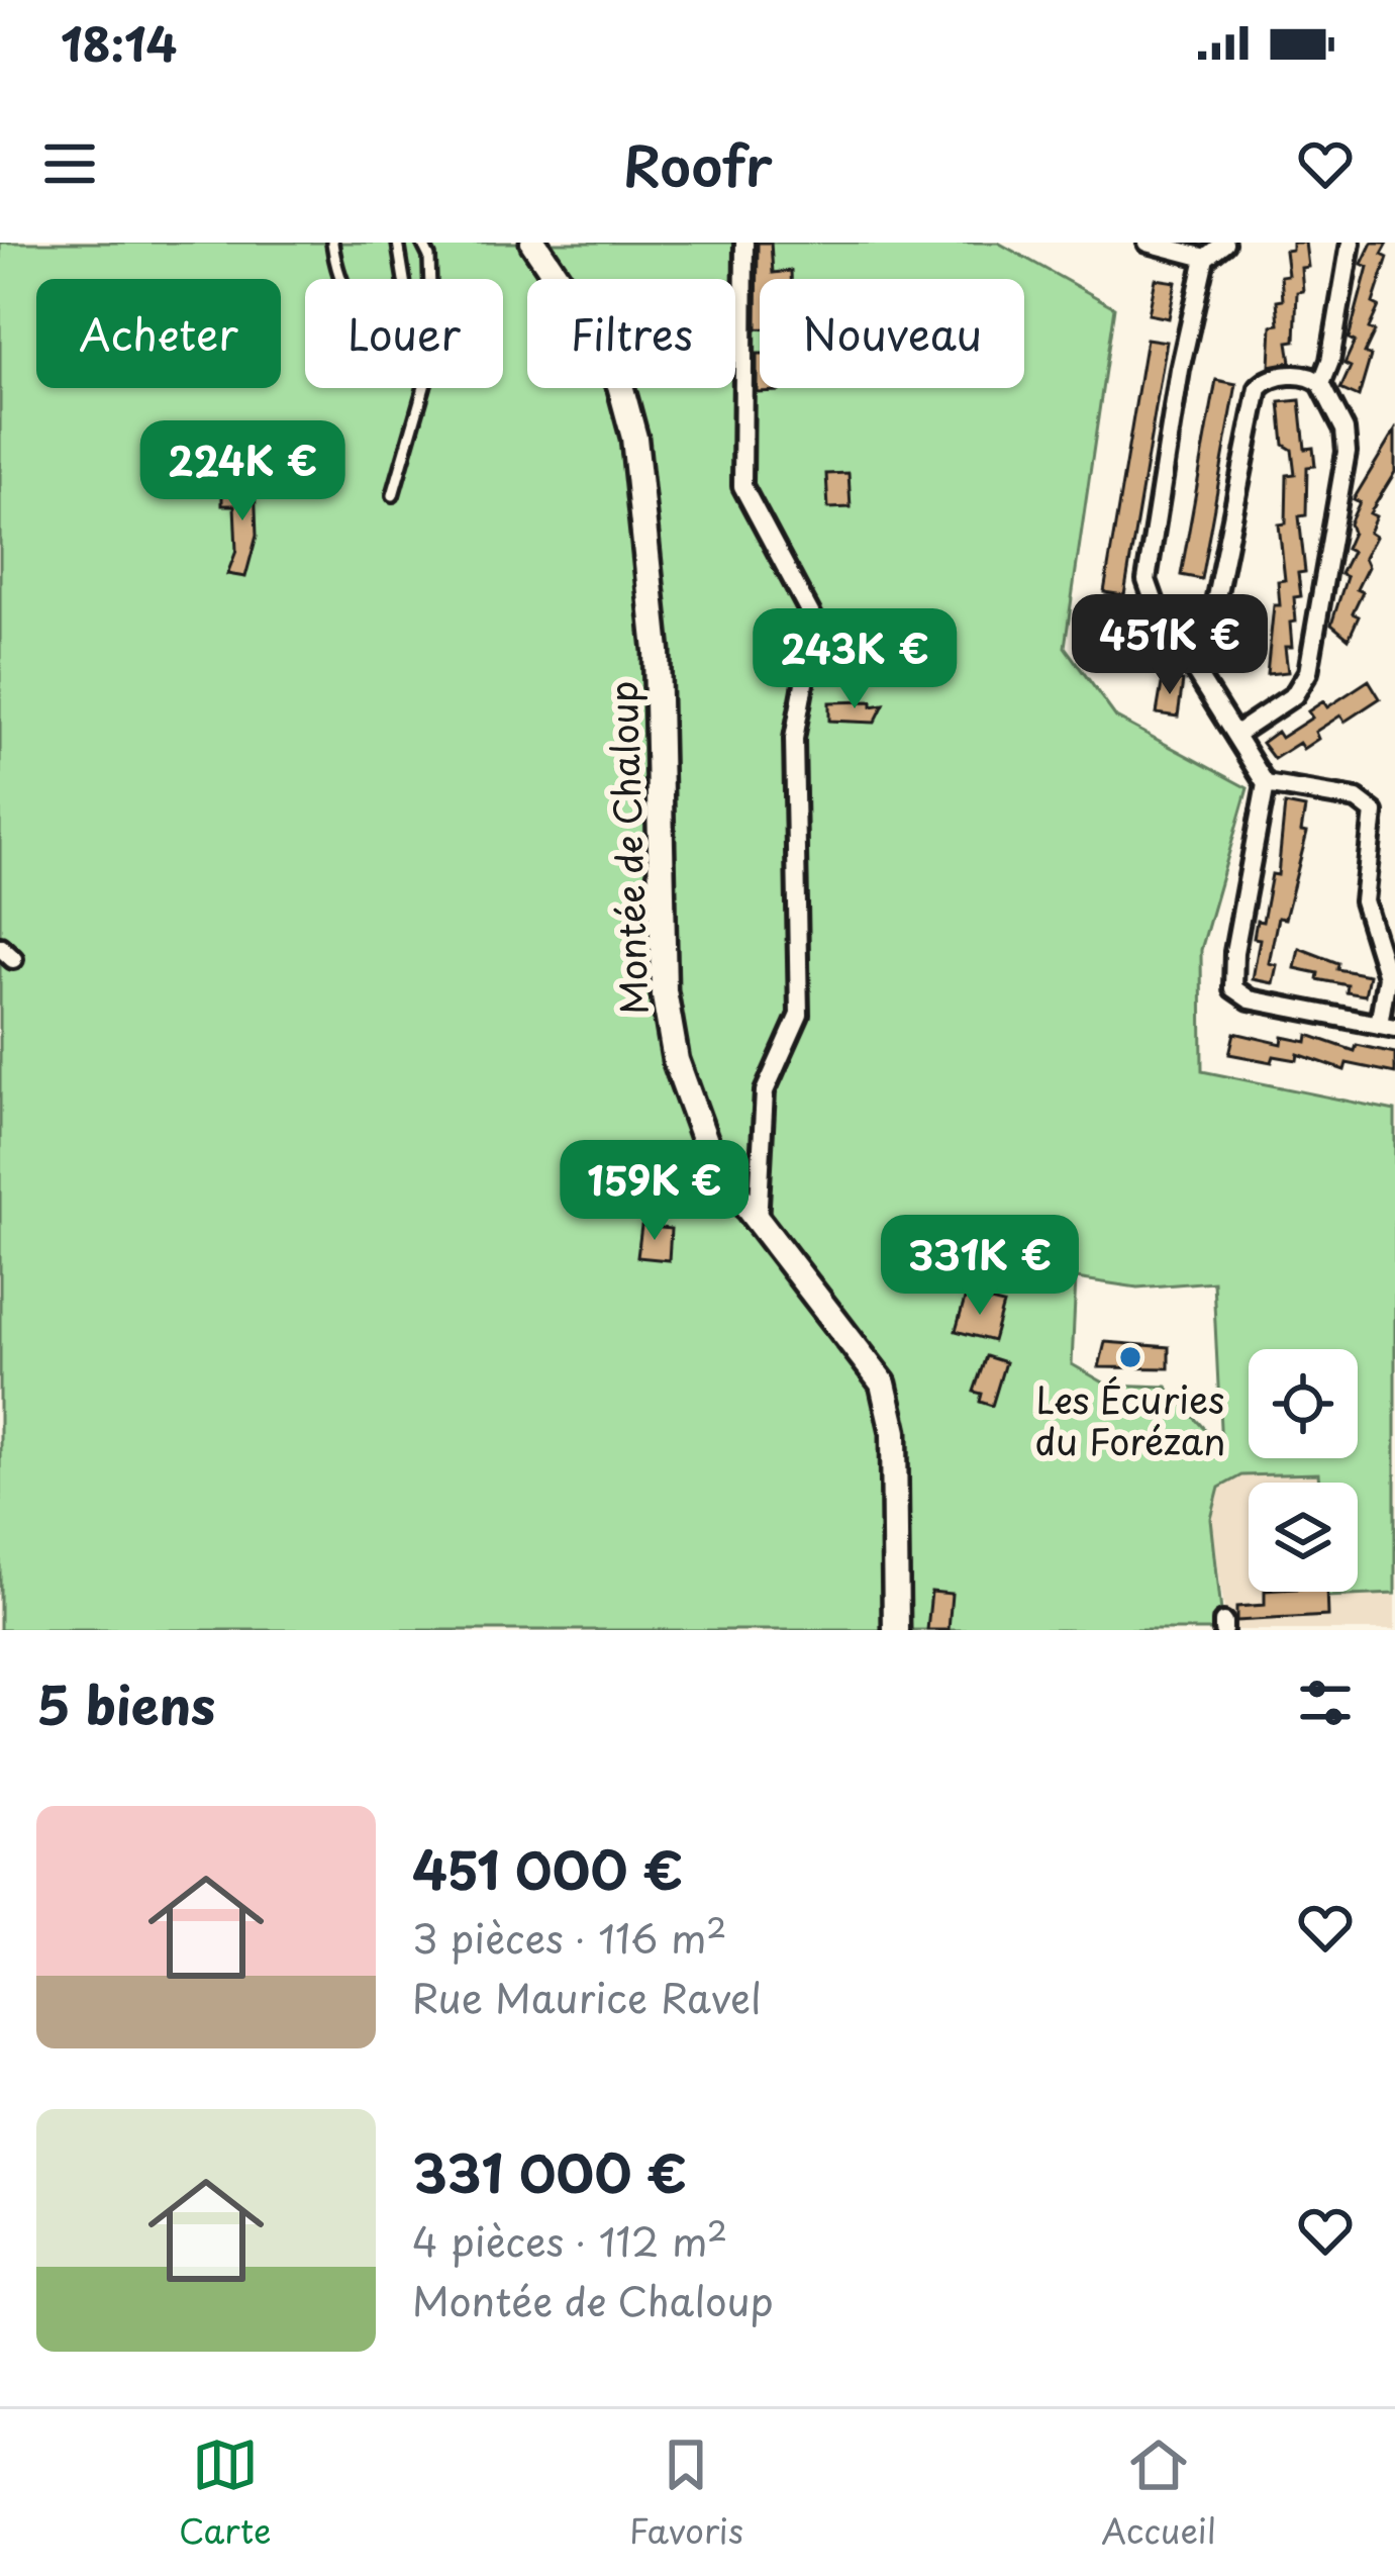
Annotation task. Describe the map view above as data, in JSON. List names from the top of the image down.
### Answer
{
  "streets": {
    "main road": ["Montée de Chaloup"]
  },
  "places": ["Les Écuries du Forézan"],
  "page": {
    "status": "18:14",
    "header": "Roofr",
    "chip": [
      "Acheter",
      "Louer",
      "Filtres",
      "Nouveau"
    ],
    "price": [
      "224K €",
      "451K €",
      "243K €",
      "159K €",
      "331K €"
    ],
    "heading": "5 biens",
    "list": [
      {
        "name": "451 000 €",
        "note": "3 pièces · 116 m² · Rue Maurice Ravel"
      },
      {
        "name": "331 000 €",
        "note": "4 pièces · 112 m² · Montée de Chaloup"
      }
    ],
    "tabs": ["Carte", "Favoris", "Accueil"]
  }
}
